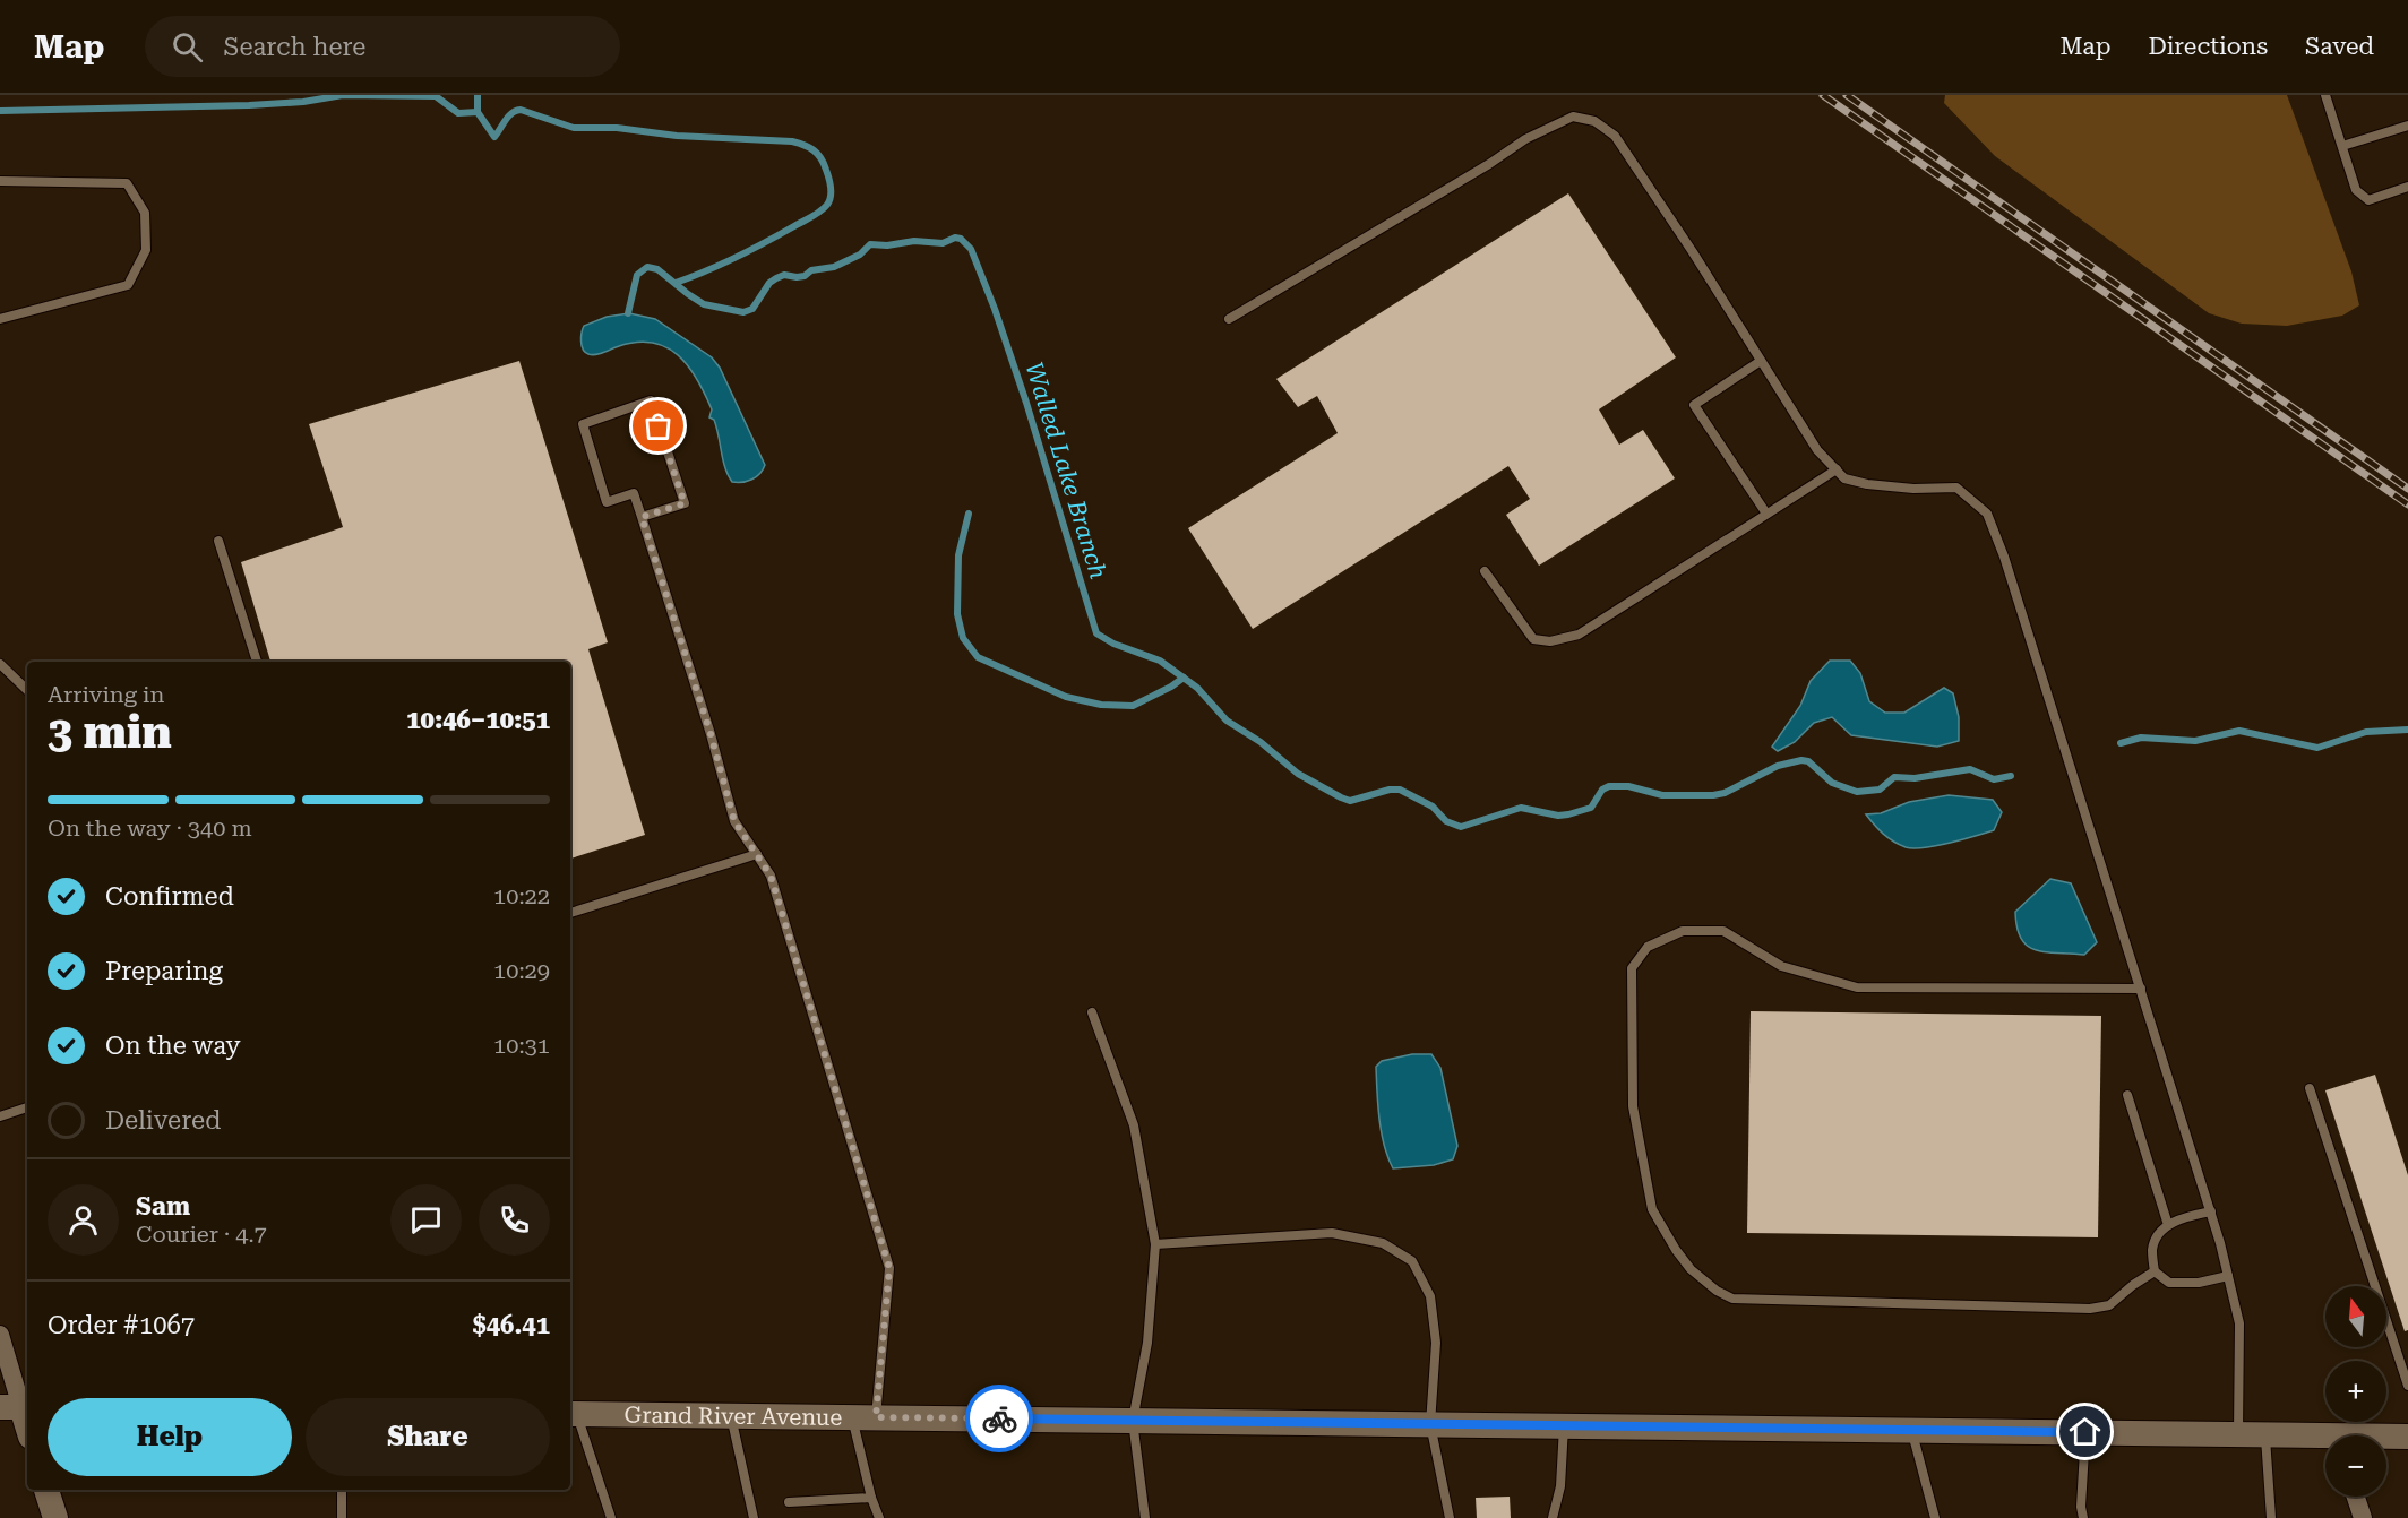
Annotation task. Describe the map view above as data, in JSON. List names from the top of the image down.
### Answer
{
  "streets": {
    "main road": ["Grand River Avenue"]
  },
  "water": ["Walled Lake Branch"],
  "north": "top",
  "page": {
    "header": "Map",
    "search": "Search here",
    "nav": ["Map", "Directions", "Saved"],
    "heading": ["3 min", "Arriving in", "10:46–10:51"],
    "panel": [
      "Sam",
      "Courier · 4.7",
      "Order #1067",
      "$46.41"
    ],
    "bar": "On the way · 340 m",
    "list": [
      ["Confirmed", "10:22"],
      ["Preparing", "10:29"],
      ["On the way", "10:31"],
      "Delivered"
    ],
    "map_buttons": ["+", "−"],
    "buttons": ["Help", "Share"]
  }
}
